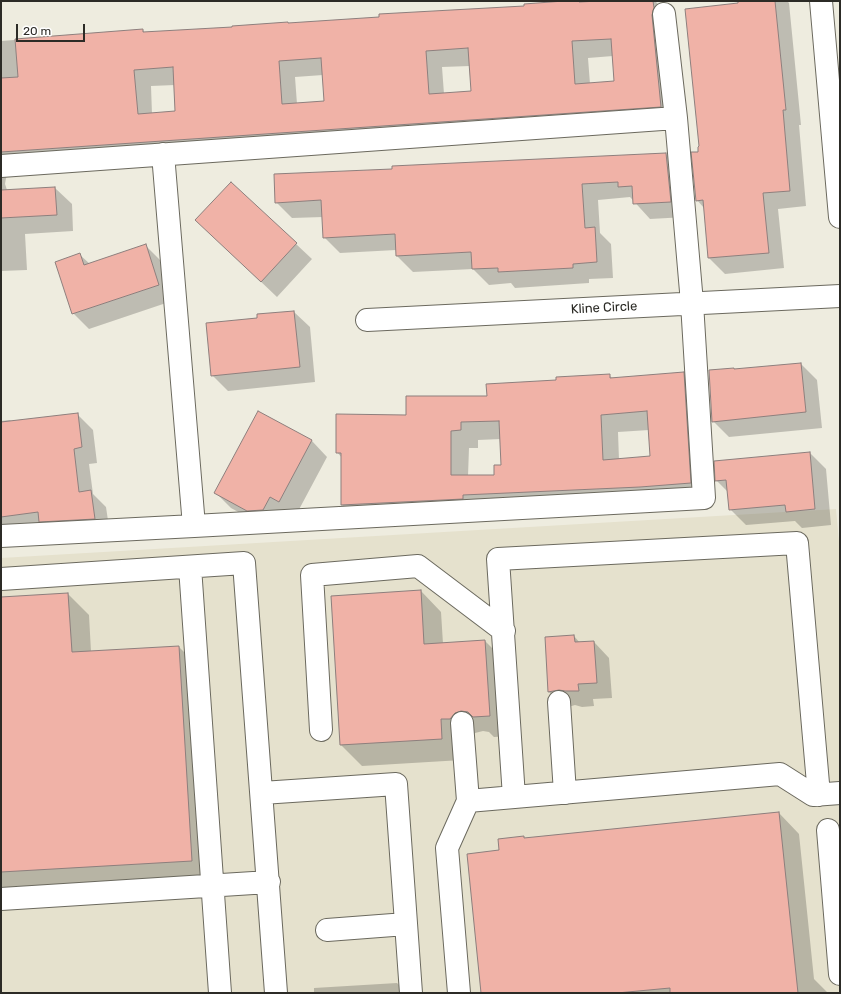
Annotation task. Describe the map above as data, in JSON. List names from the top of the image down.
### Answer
{
  "streets": {
    "street": ["Kline Circle"]
  },
  "scale_bar": "20 m"
}
